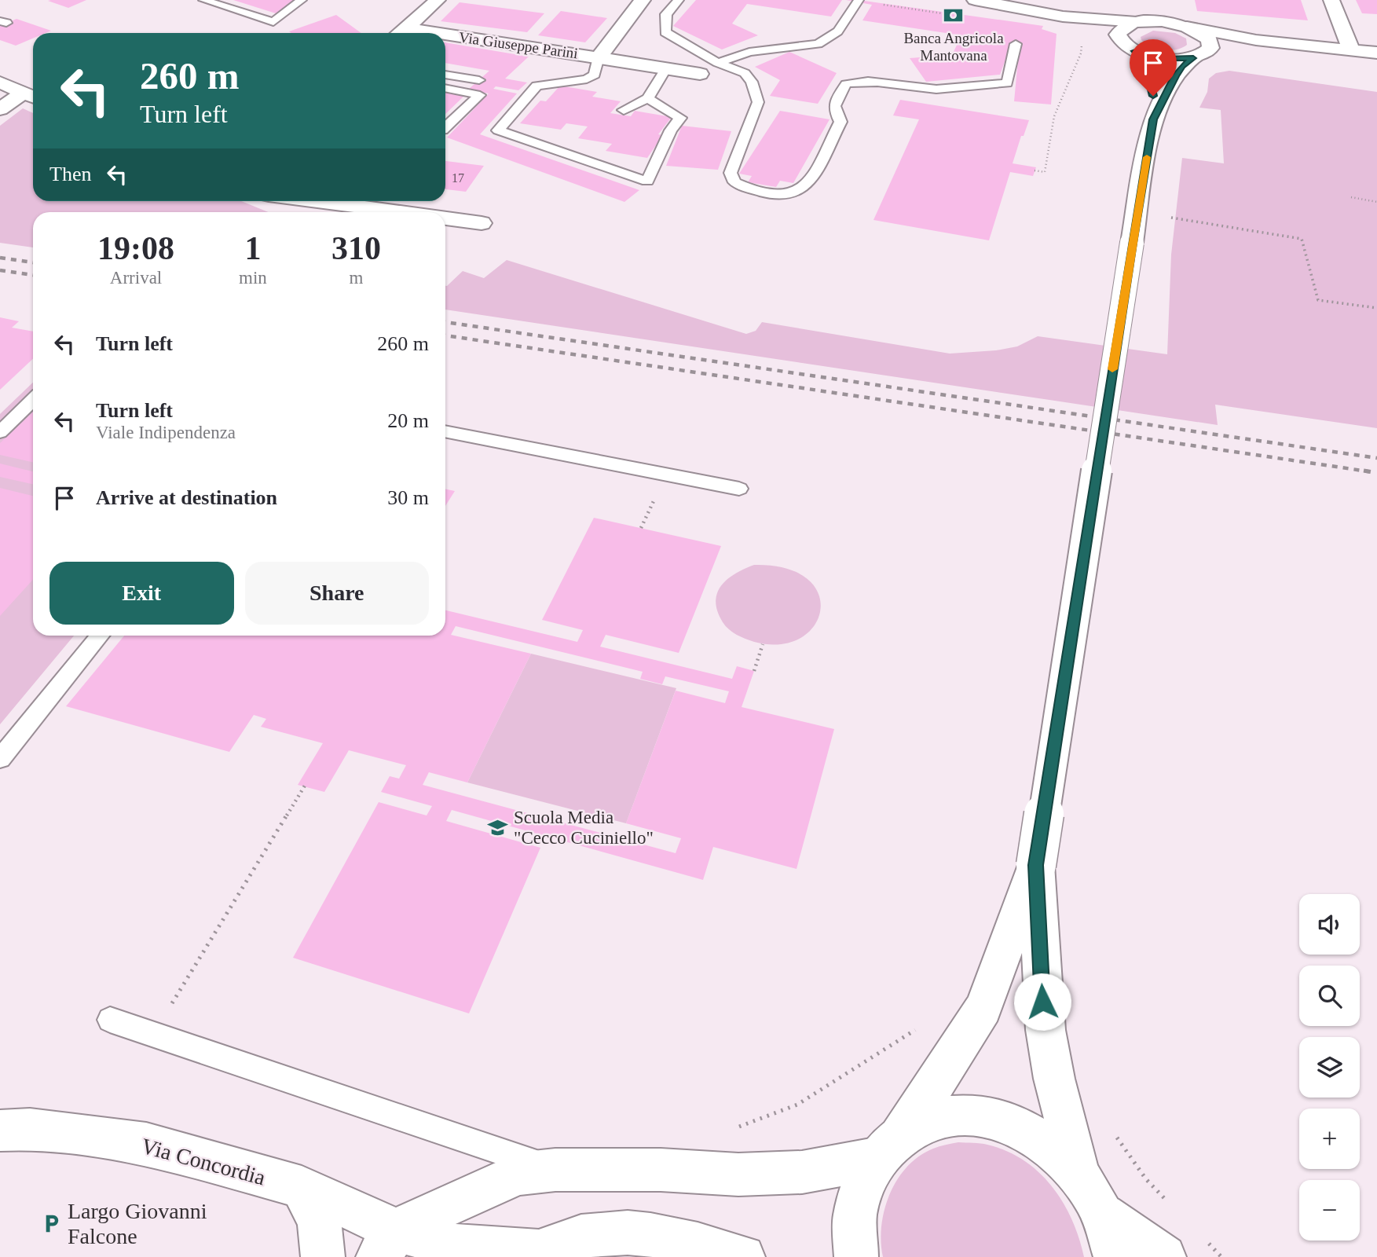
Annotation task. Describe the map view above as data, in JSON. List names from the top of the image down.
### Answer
{
  "streets": {
    "street": ["Via Giuseppe Parini", "Via Concordia"]
  },
  "places": {
    "bank": ["Banca Angricola Mantovana"],
    "school or university": ["Scuola Media \"Cecco Cuciniello\""],
    "parking": ["Largo Giovanni Falcone"]
  },
  "house_numbers": ["17"],
  "page": {
    "turn": ["260 m", "Turn left"],
    "then": "Then",
    "eta": [
      "19:08",
      "Arrival",
      "1",
      "min",
      "310",
      "m"
    ],
    "list": [
      {
        "name": "Turn left",
        "value": "260 m"
      },
      {
        "name": "Turn left",
        "note": "Viale Indipendenza",
        "value": "20 m"
      },
      {
        "name": "Arrive at destination",
        "value": "30 m"
      }
    ],
    "buttons": ["Exit", "Share"],
    "map_buttons": ["+", "−"]
  }
}
